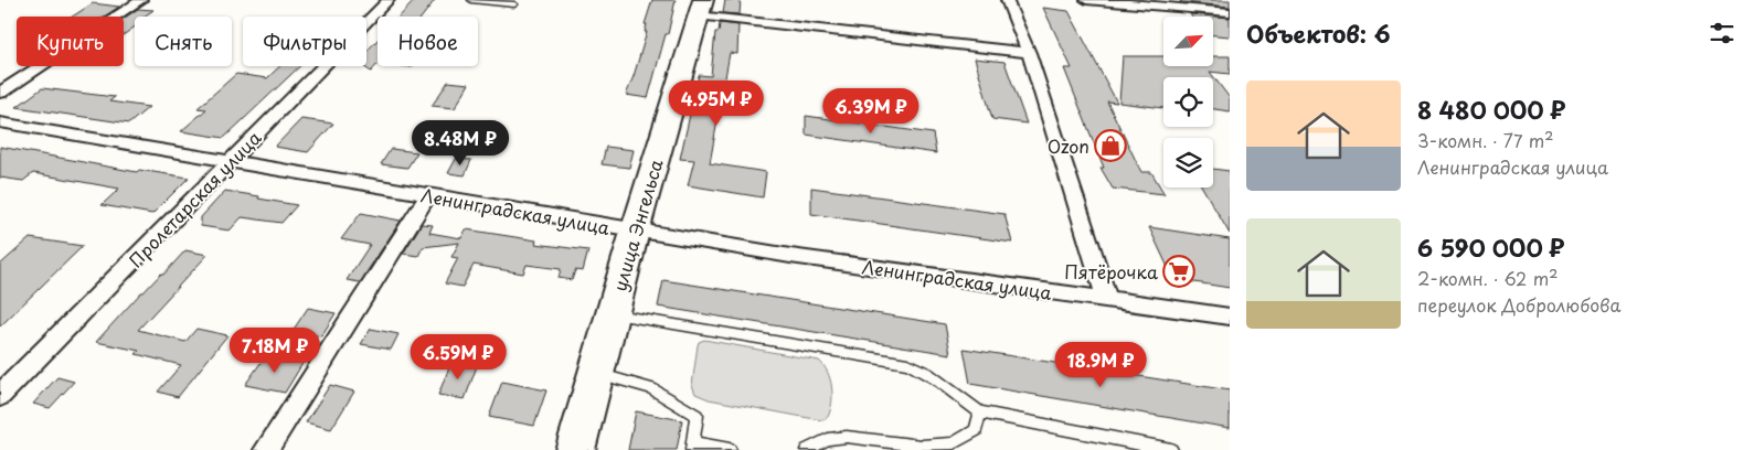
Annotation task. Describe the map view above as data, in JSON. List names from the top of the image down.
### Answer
{
  "streets": {
    "main road": ["улица Энгельса"],
    "street": ["Пролетарская улица", "Ленинградская улица"]
  },
  "crossings": [
    ["Пролетарская улица", "Ленинградская улица"],
    ["Ленинградская улица", "улица Энгельса"]
  ],
  "places": {
    "shop": ["Ozon"],
    "supermarket": ["Пятёрочка"]
  },
  "north": "top right",
  "page": {
    "heading": "Объектов: 6",
    "chip": [
      "Купить",
      "Снять",
      "Фильтры",
      "Новое"
    ],
    "list": [
      {
        "name": "8 480 000 ₽",
        "note": "3-комн. · 77 m² · Ленинградская улица"
      },
      {
        "name": "6 590 000 ₽",
        "note": "2-комн. · 62 m² · переулок Добролюбова"
      }
    ],
    "price": [
      "4.95M ₽",
      "6.39M ₽",
      "8.48M ₽",
      "7.18M ₽",
      "6.59M ₽",
      "18.9M ₽"
    ]
  }
}
